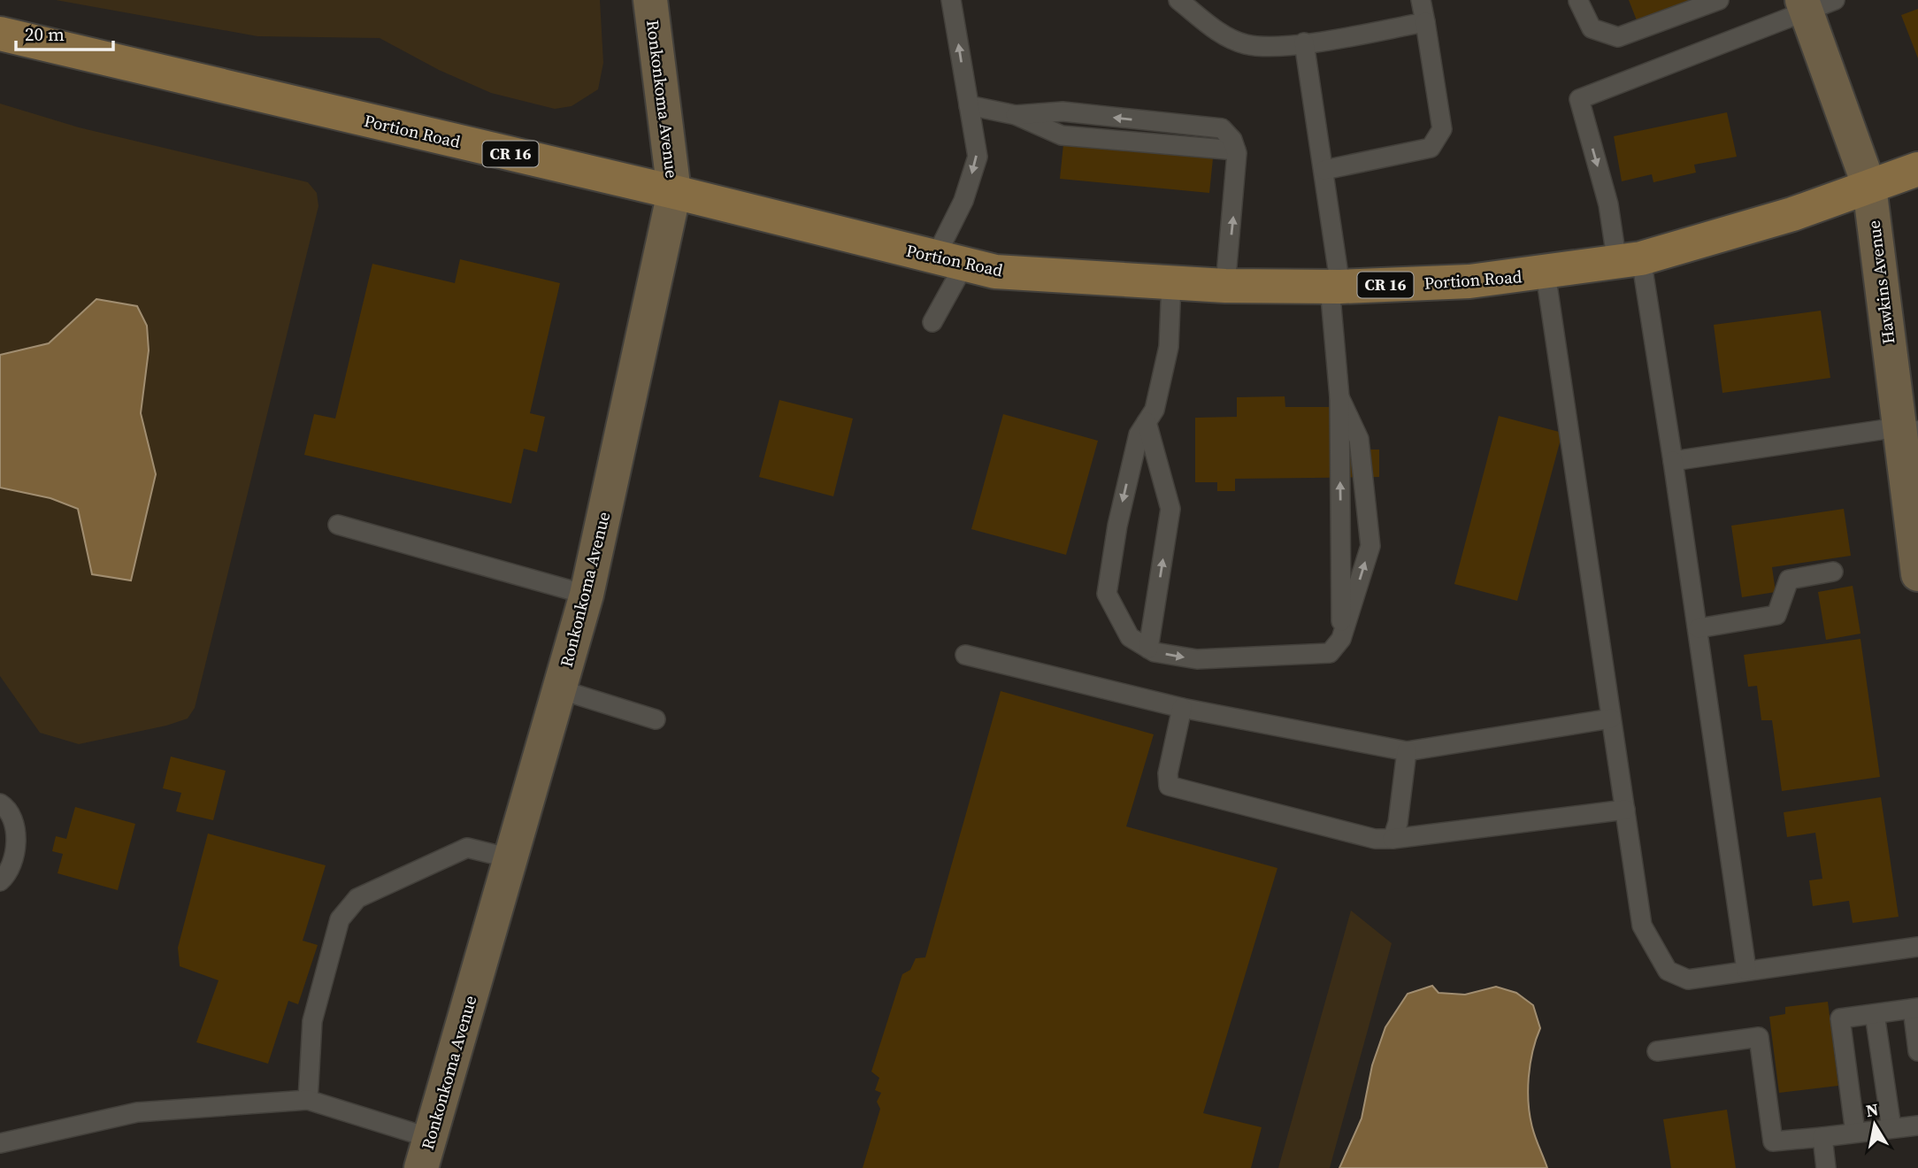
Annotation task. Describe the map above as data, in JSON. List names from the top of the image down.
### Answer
{
  "streets": {
    "main road": ["Portion Road", "CR 16"],
    "street": ["Ronkonkoma Avenue", "Hawkins Avenue"]
  },
  "crossings": [
    ["Ronkonkoma Avenue", "Portion Road"],
    ["Portion Road", "Hawkins Avenue"]
  ],
  "scale_bar": "20 m",
  "north": "top"
}
